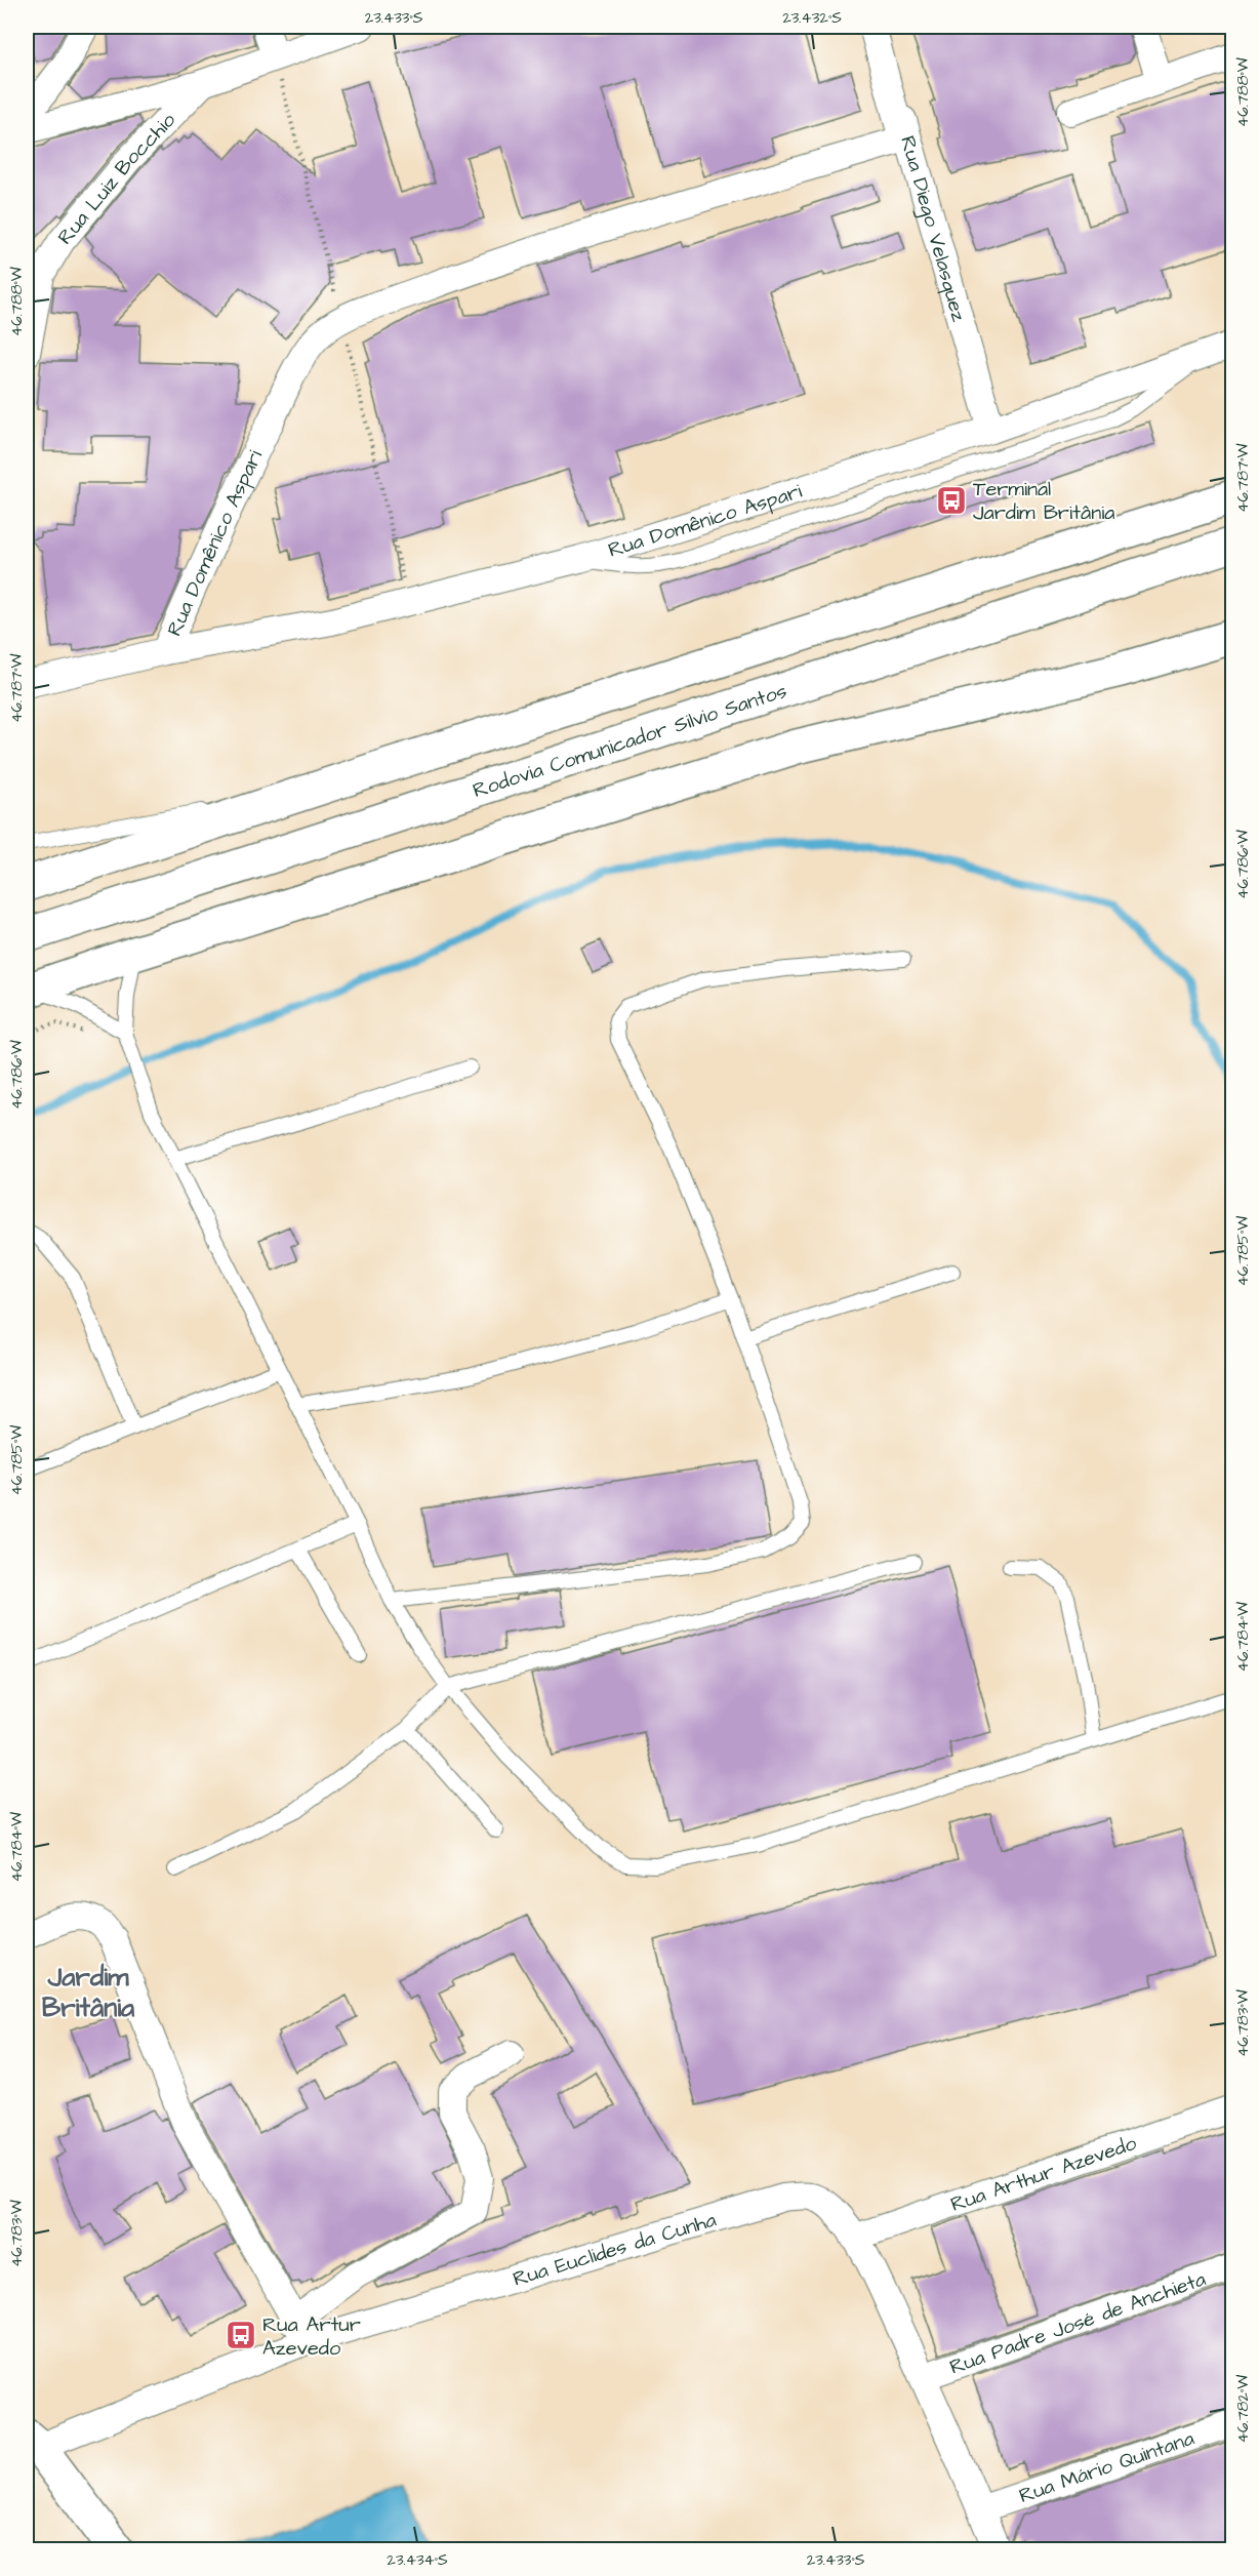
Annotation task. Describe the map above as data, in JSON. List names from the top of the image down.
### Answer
{
  "streets": {
    "main road": ["Rodovia Comunicador Silvio Santos"],
    "street": [
      "Rua Luiz Bocchio",
      "Rua Diego Velasquez",
      "Rua Domênico Aspari",
      "Rua Arthur Azevedo",
      "Rua Euclides da Cunha",
      "Rua Padre José de Anchieta",
      "Rua Mário Quintana"
    ]
  },
  "crossings": [
    ["Rua Diego Velasquez", "Rua Domênico Aspari"],
    ["Rua Arthur Azevedo", "Rua Euclides da Cunha"],
    ["Rua Euclides da Cunha", "Rua Padre José de Anchieta"],
    ["Rua Euclides da Cunha", "Rua Mário Quintana"]
  ],
  "districts": ["Jardim Britânia"],
  "places": {
    "bus stop": ["Terminal Jardim Britânia", "Rua Artur Azevedo"]
  },
  "coordinates": [
    "23.433°S",
    "23.432°S",
    "46.788°W",
    "46.787°W",
    "46.786°W",
    "46.785°W",
    "46.784°W",
    "46.783°W",
    "46.782°W",
    "23.434°S"
  ]
}
